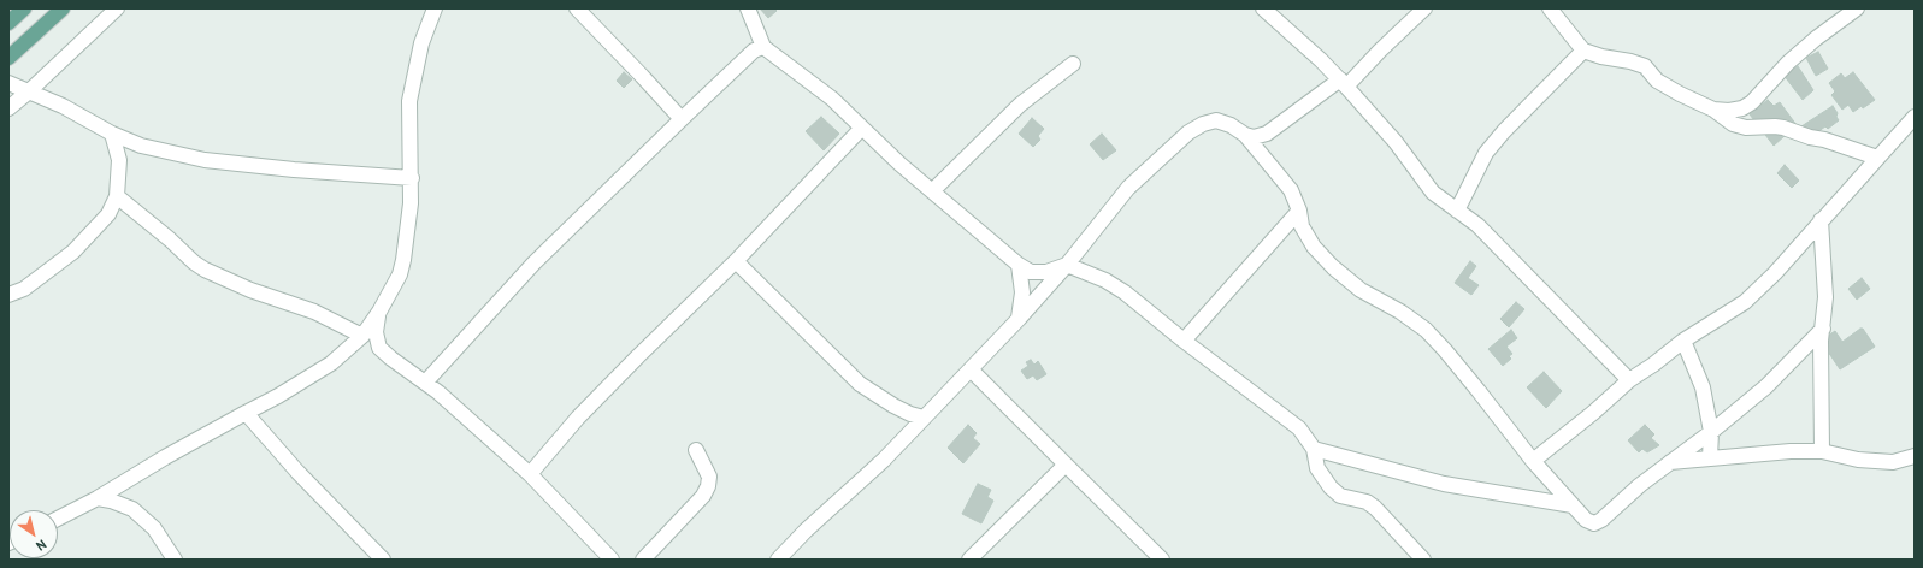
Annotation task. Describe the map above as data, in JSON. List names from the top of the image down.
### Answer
{
  "north": "bottom right"
}
